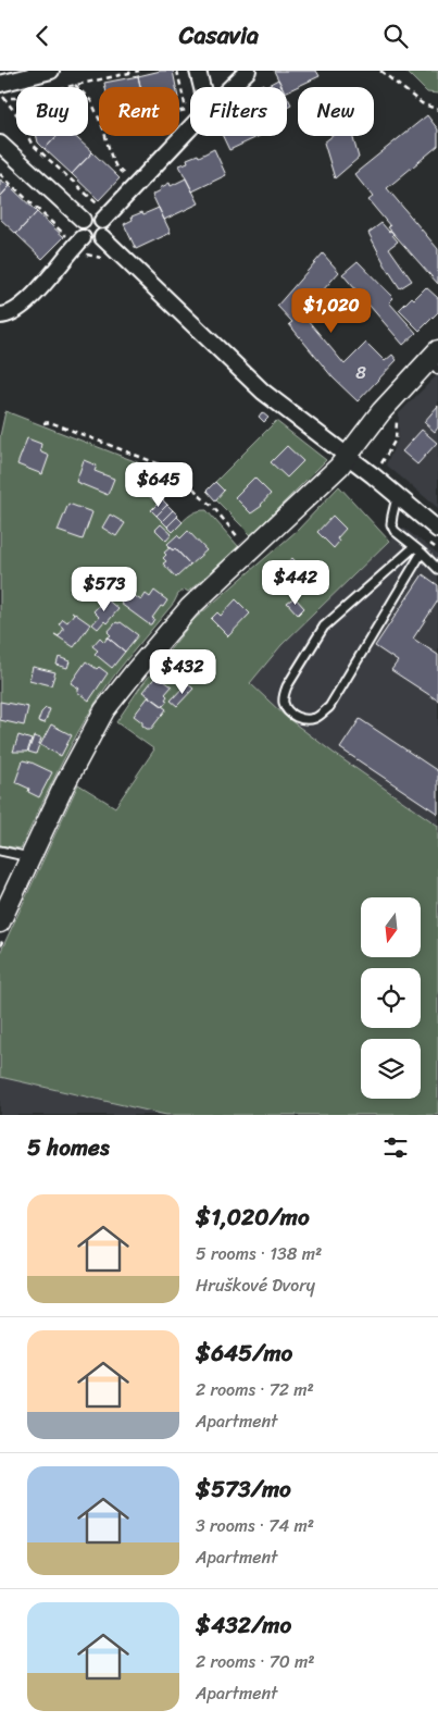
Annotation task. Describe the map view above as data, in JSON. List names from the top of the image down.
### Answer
{
  "house_numbers": ["8"],
  "north": "bottom",
  "page": {
    "header": "Casavia",
    "chip": [
      "Buy",
      "Rent",
      "Filters",
      "New"
    ],
    "price": [
      "$1,020",
      "$645",
      "$442",
      "$573",
      "$432"
    ],
    "heading": "5 homes",
    "list": [
      {
        "name": "$1,020/mo",
        "note": "5 rooms · 138 m² · Hruškové Dvory"
      },
      {
        "name": "$645/mo",
        "note": "2 rooms · 72 m² · Apartment"
      },
      {
        "name": "$573/mo",
        "note": "3 rooms · 74 m² · Apartment"
      },
      {
        "name": "$432/mo",
        "note": "2 rooms · 70 m² · Apartment"
      }
    ]
  }
}
